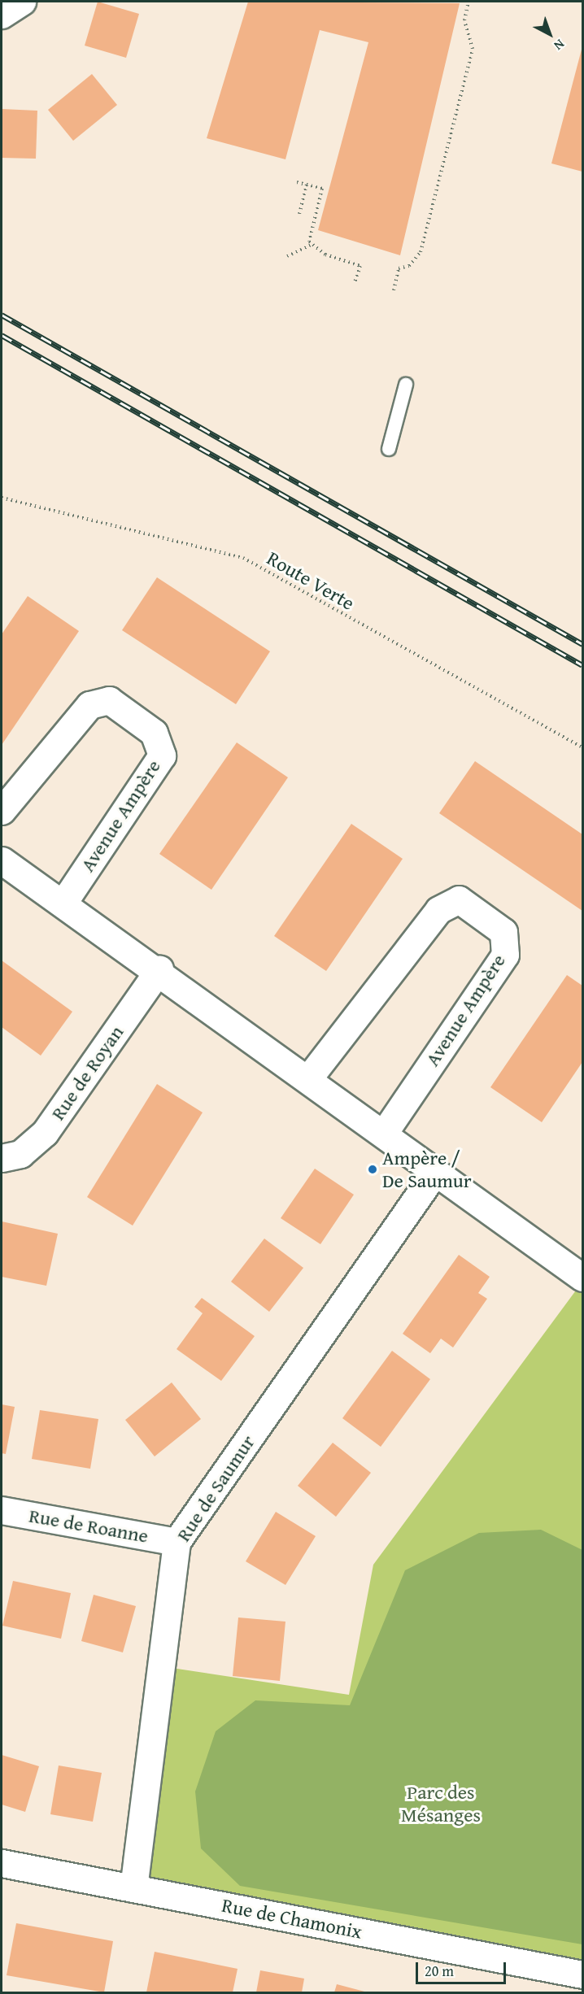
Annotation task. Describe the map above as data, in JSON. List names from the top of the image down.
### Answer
{
  "streets": {
    "street": [
      "Avenue Ampère",
      "Rue de Royan",
      "Rue de Saumur",
      "Rue de Roanne",
      "Rue de Chamonix"
    ],
    "path": ["Route Verte"]
  },
  "crossings": [
    ["Rue de Saumur", "Rue de Roanne"],
    ["Rue de Saumur", "Rue de Chamonix"]
  ],
  "parks": ["Parc des Mésanges"],
  "places": ["Ampère / De Saumur"],
  "scale_bar": "20 m",
  "north": "bottom right"
}
